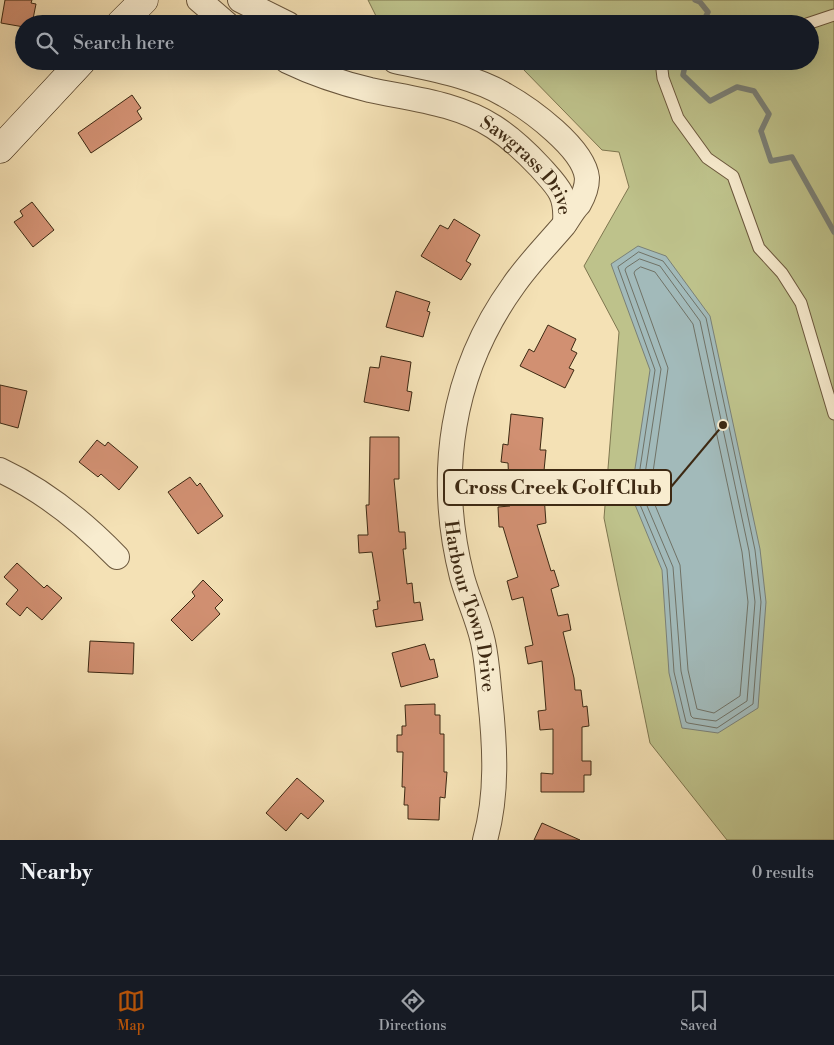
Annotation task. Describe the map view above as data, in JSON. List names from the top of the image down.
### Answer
{
  "streets": {
    "street": ["Sawgrass Drive", "Harbour Town Drive"]
  },
  "crossings": [
    ["Sawgrass Drive", "Harbour Town Drive"]
  ],
  "places": ["Cross Creek Golf Club"],
  "page": {
    "search": "Search here",
    "heading": ["Nearby", "0 results"],
    "nav": ["Map", "Directions", "Saved"]
  }
}
